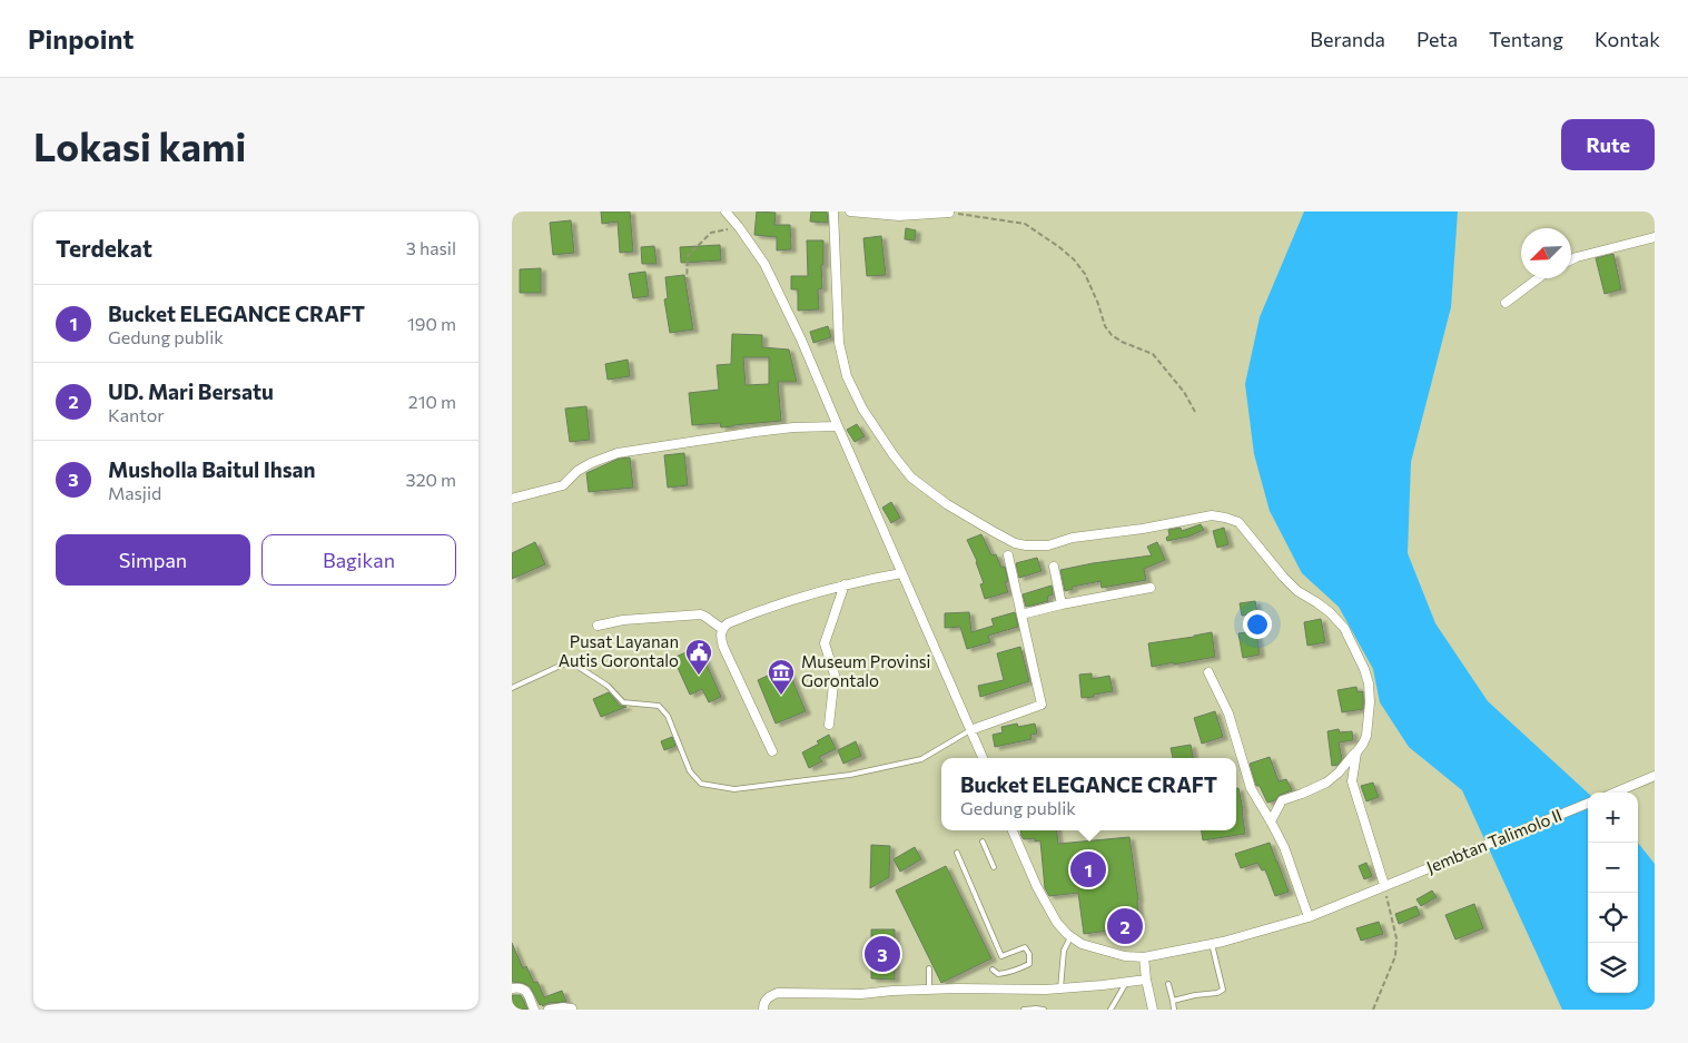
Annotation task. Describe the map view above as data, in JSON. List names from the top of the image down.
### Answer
{
  "streets": {
    "street": ["Jembtan Talimolo II"]
  },
  "places": {
    "public building": ["Pusat Layanan Autis Gorontalo"],
    "museum": ["Museum Provinsi Gorontalo"]
  },
  "north": "bottom left",
  "page": {
    "header": "Pinpoint",
    "nav": [
      "Beranda",
      "Peta",
      "Tentang",
      "Kontak"
    ],
    "buttons": [
      "Rute",
      ["Simpan", "Bagikan"]
    ],
    "title": "Lokasi kami",
    "heading": ["Terdekat", "3 hasil"],
    "list": [
      {
        "mark": "1",
        "name": "Bucket ELEGANCE CRAFT",
        "note": "Gedung publik",
        "value": "190 m"
      },
      {
        "mark": "2",
        "name": "UD. Mari Bersatu",
        "note": "Kantor",
        "value": "210 m"
      },
      {
        "mark": "3",
        "name": "Musholla Baitul Ihsan",
        "note": "Masjid",
        "value": "320 m"
      }
    ],
    "popup": ["Bucket ELEGANCE CRAFT", "Gedung publik"],
    "map_buttons": ["+", "−"],
    "pins": ["1", "2", "3"]
  }
}
